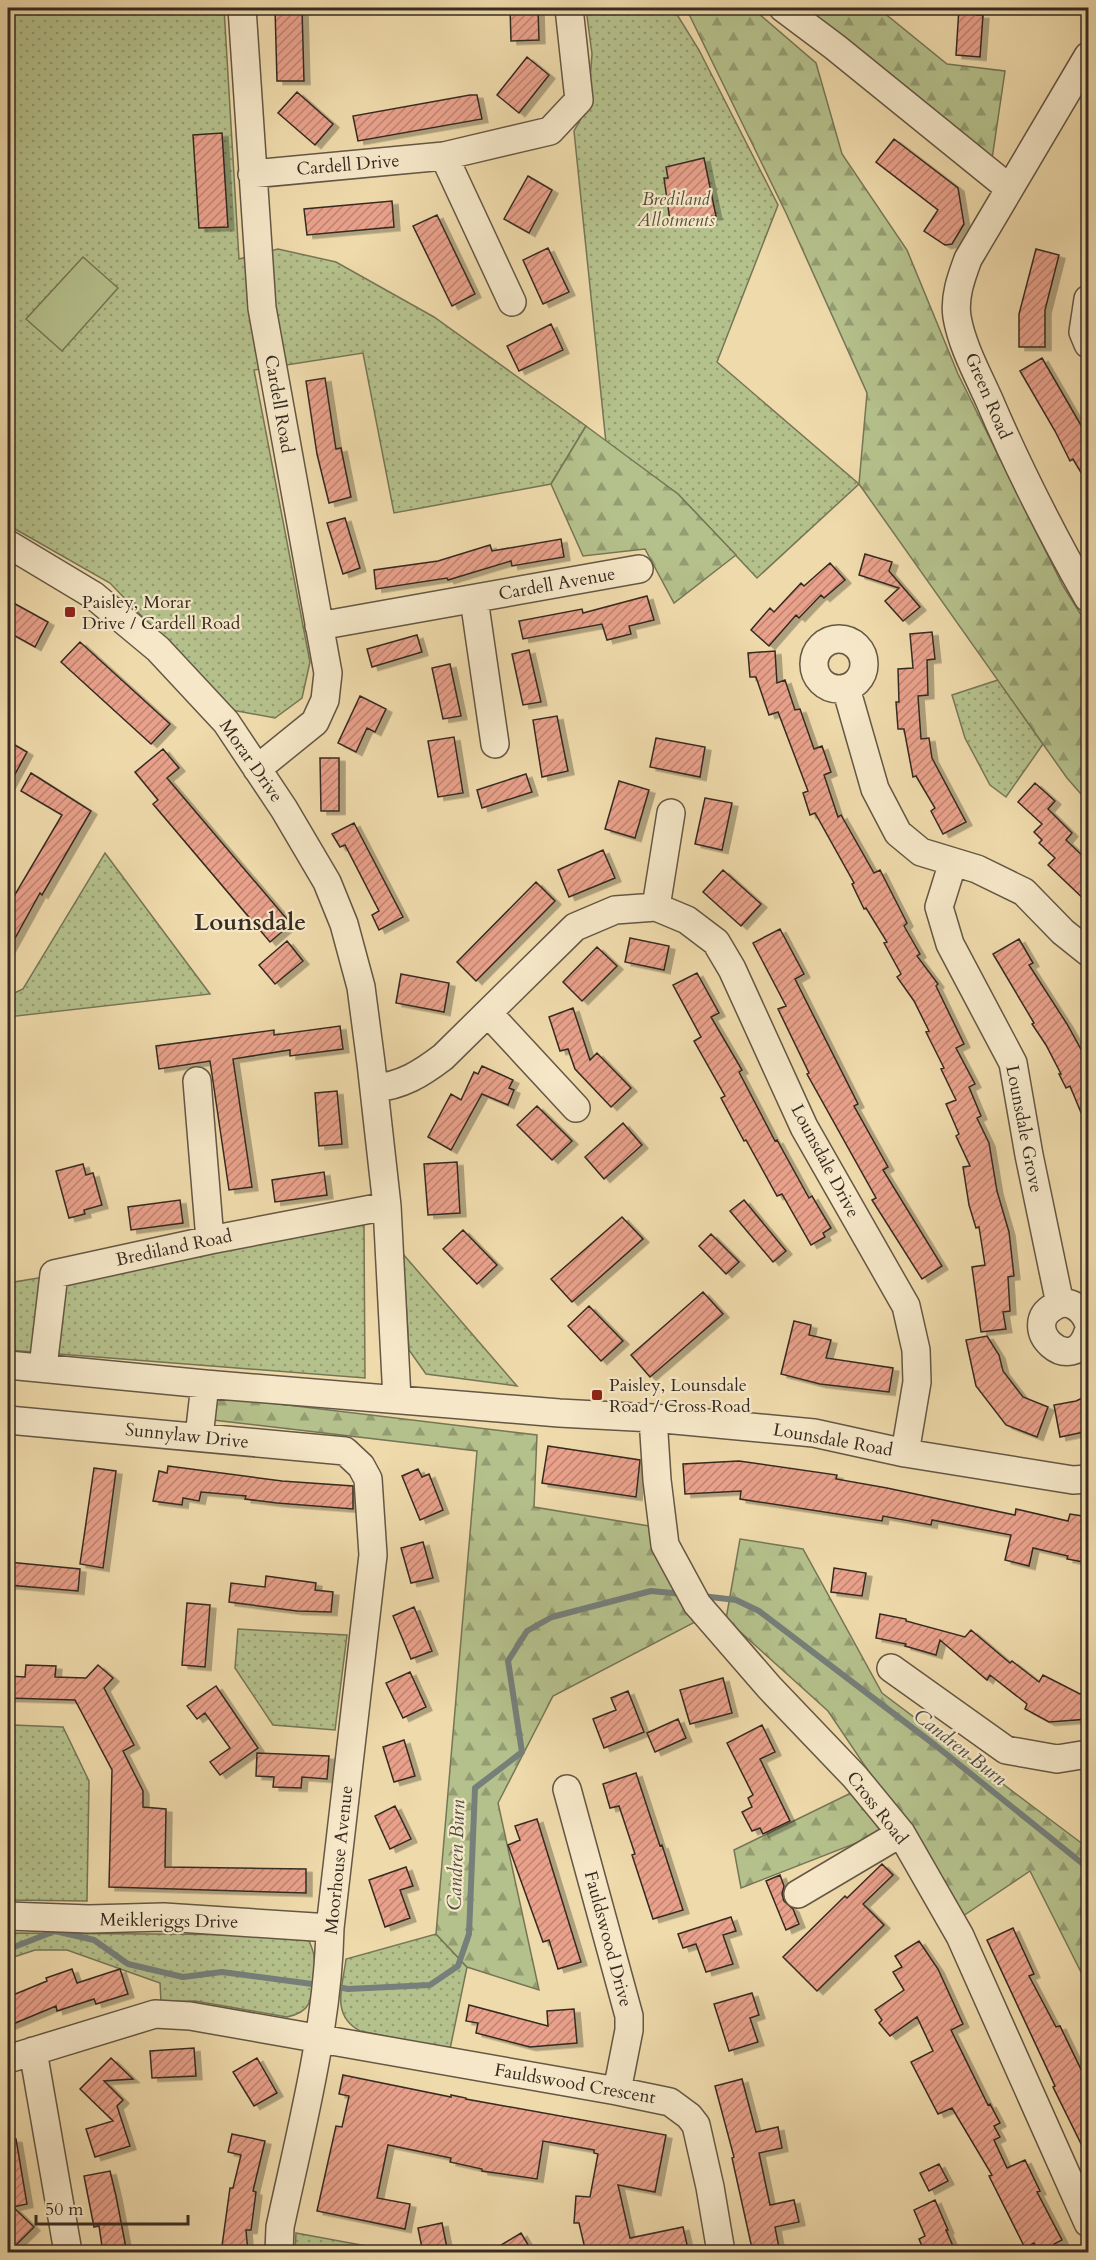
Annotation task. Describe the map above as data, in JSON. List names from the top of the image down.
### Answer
{
  "streets": {
    "street": [
      "Cardell Drive",
      "Green Road",
      "Cardell Road",
      "Cardell Avenue",
      "Morar Drive",
      "Lounsdale Grove",
      "Lounsdale Drive",
      "Brediland Road",
      "Sunnylaw Drive",
      "Lounsdale Road",
      "Cross Road",
      "Moorhouse Avenue",
      "Meikleriggs Drive",
      "Fauldswood Drive",
      "Fauldswood Crescent"
    ]
  },
  "crossings": [
    ["Cardell Drive", "Cardell Road"],
    ["Cardell Road", "Cardell Avenue"],
    ["Cardell Road", "Morar Drive"],
    ["Morar Drive", "Lounsdale Drive"],
    ["Lounsdale Drive", "Lounsdale Road"],
    ["Sunnylaw Drive", "Moorhouse Avenue"],
    ["Lounsdale Road", "Cross Road"],
    ["Moorhouse Avenue", "Meikleriggs Drive"],
    ["Moorhouse Avenue", "Fauldswood Crescent"],
    ["Fauldswood Drive", "Fauldswood Crescent"]
  ],
  "districts": ["Lounsdale"],
  "water": ["Candren Burn"],
  "parks": ["Brediland Allotments"],
  "places": {
    "transit": ["Paisley, Morar Drive / Cardell Road", "Paisley, Lounsdale Road / Cross Road"]
  },
  "scale_bar": "50 m"
}
